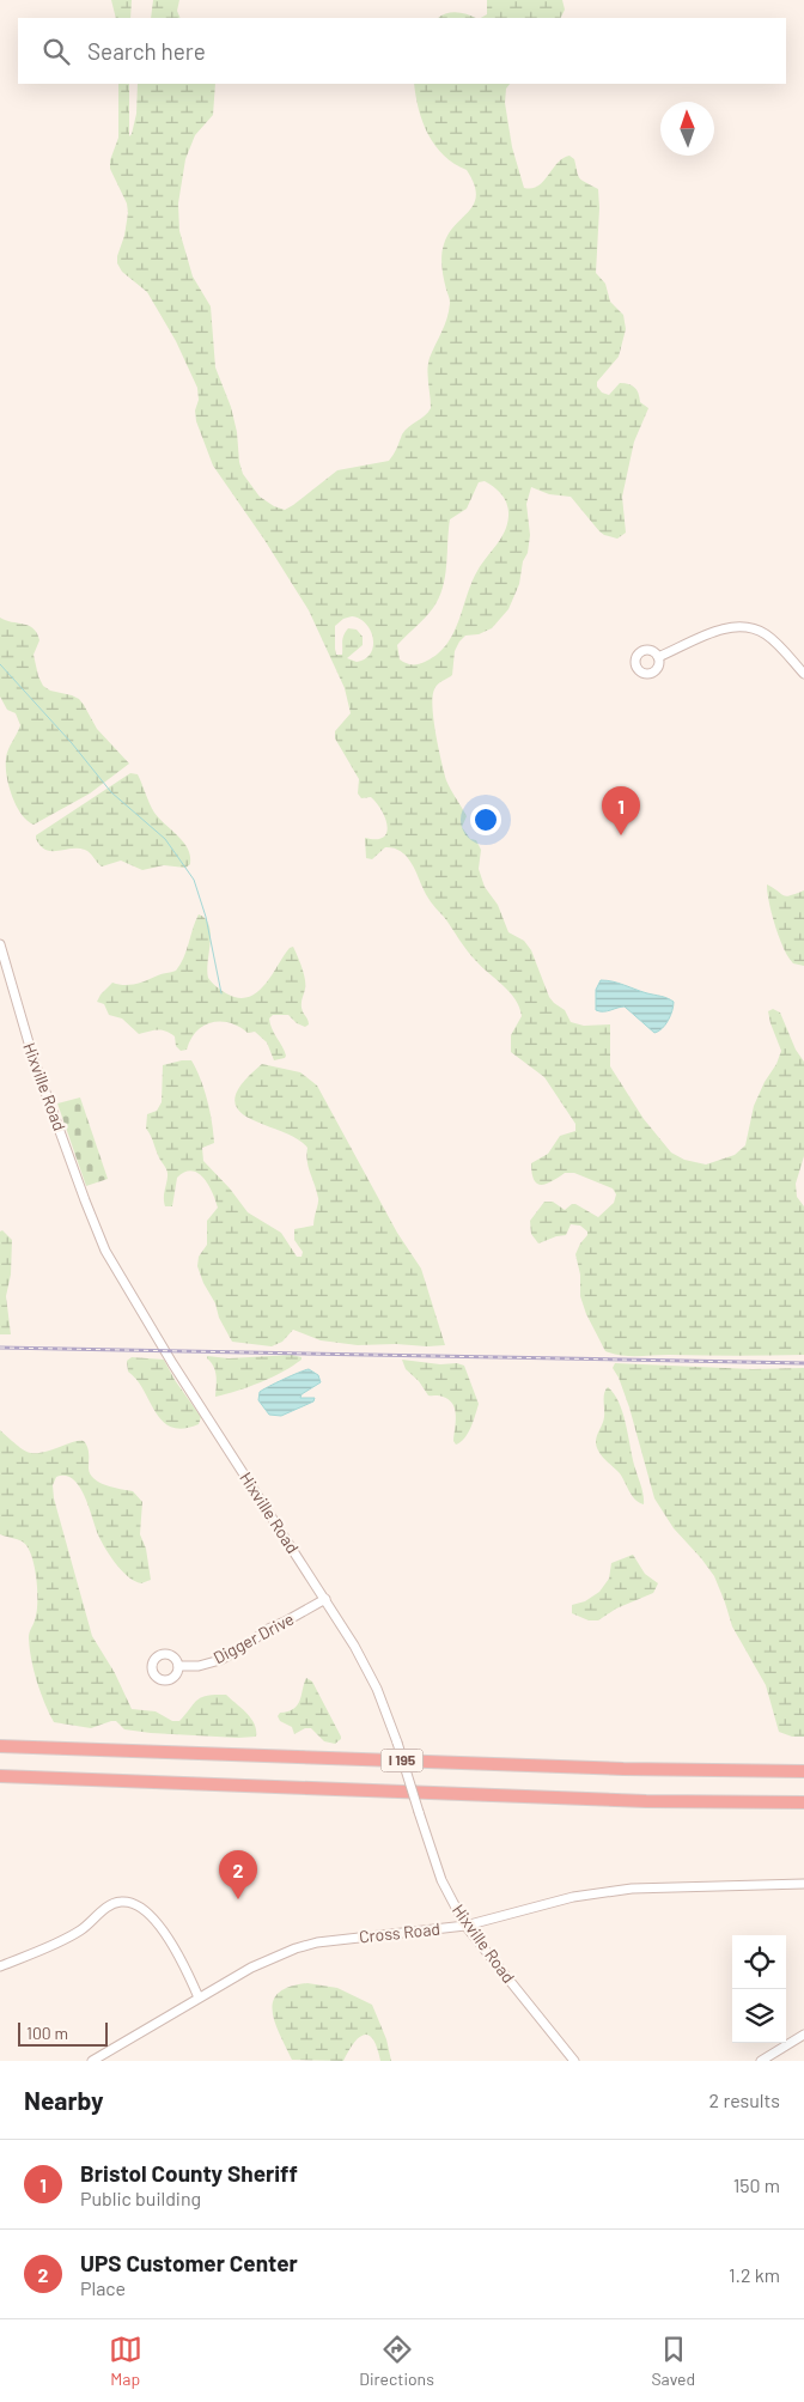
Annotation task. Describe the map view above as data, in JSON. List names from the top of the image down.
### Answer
{
  "streets": {
    "highway": ["I 195"],
    "street": ["Hixville Road", "Digger Drive", "Cross Road"]
  },
  "crossings": [
    ["Hixville Road", "Digger Drive"],
    ["Hixville Road", "Cross Road"]
  ],
  "scale_bar": "100 m",
  "north": "top",
  "page": {
    "search": "Search here",
    "pins": ["1", "2"],
    "scale": "100 m",
    "heading": ["Nearby", "2 results"],
    "list": [
      {
        "mark": "1",
        "name": "Bristol County Sheriff",
        "note": "Public building",
        "value": "150 m"
      },
      {
        "mark": "2",
        "name": "UPS Customer Center",
        "note": "Place",
        "value": "1.2 km"
      }
    ],
    "nav": ["Map", "Directions", "Saved"]
  }
}
